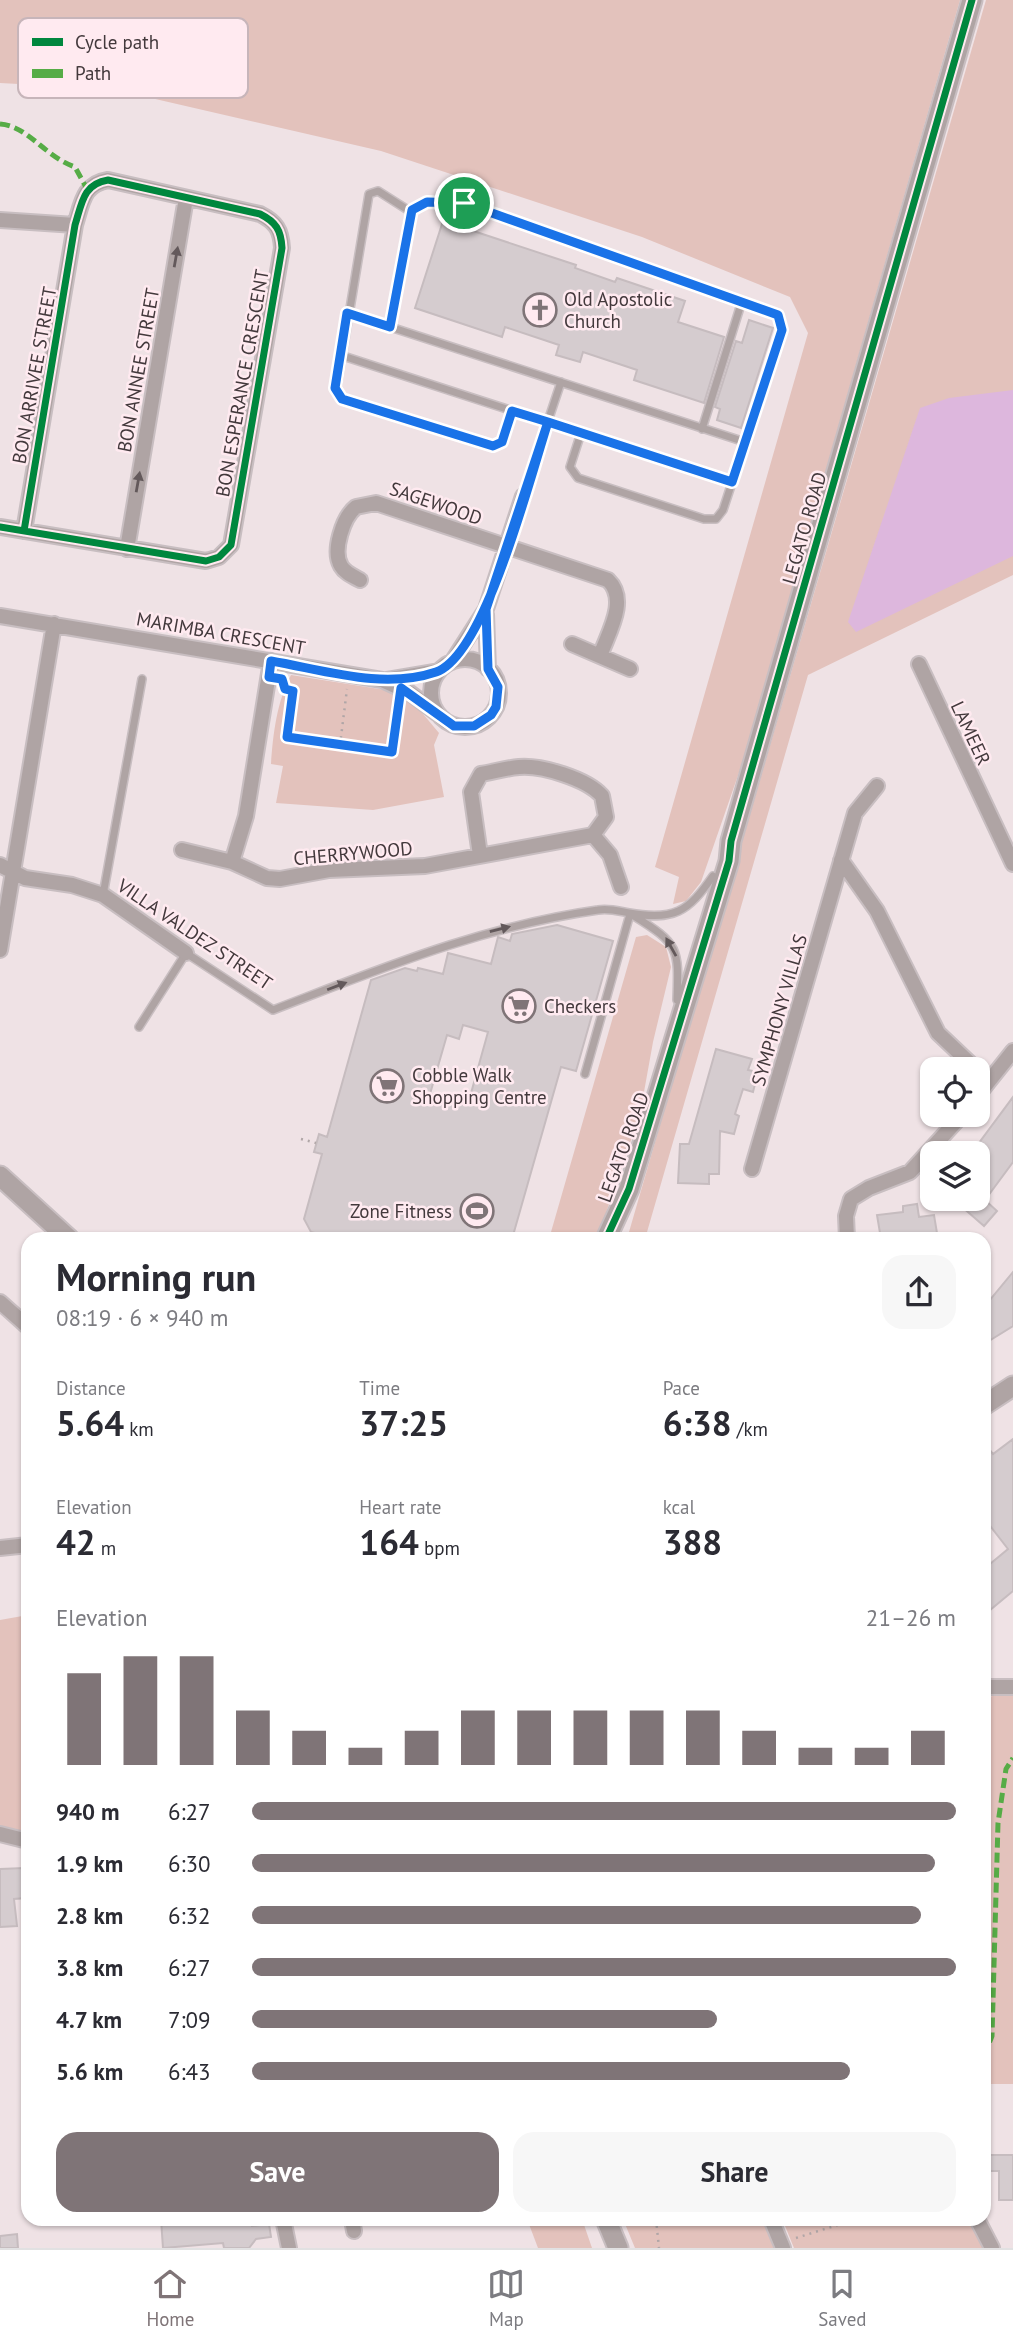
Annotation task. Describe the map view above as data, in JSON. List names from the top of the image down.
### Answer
{
  "streets": {
    "street": [
      "BON ANNEE STREET",
      "BON ARRIVEE STREET",
      "BON ESPERANCE CRESCENT",
      "SAGEWOOD",
      "LEGATO ROAD",
      "MARIMBA CRESCENT",
      "LAMEER",
      "CHERRYWOOD",
      "VILLA VALDEZ STREET",
      "SYMPHONY VILLAS"
    ]
  },
  "crossings": [
    ["BON ANNEE STREET", "BON ESPERANCE CRESCENT"],
    ["BON ARRIVEE STREET", "BON ESPERANCE CRESCENT"]
  ],
  "one_way": ["BON ANNEE STREET", "VILLA VALDEZ STREET"],
  "places": {
    "church": ["Old Apostolic Church"],
    "supermarket": ["Checkers", "Cobble Walk Shopping Centre"],
    "sports": ["Zone Fitness"]
  },
  "legend": ["Cycle path", "Path"],
  "page": {
    "heading": ["Morning run", "08:19 · 6 × 940 m"],
    "stats": [
      ["Distance", "5.64 km"],
      ["Time", "37:25"],
      ["Pace", "6:38 /km"],
      ["Elevation", "42 m"],
      ["Heart rate", "164 bpm"],
      ["kcal", "388"]
    ],
    "chart": ["Elevation", "21–26 m"],
    "list": [
      {
        "name": "940 m",
        "note": "6:27"
      },
      {
        "name": "1.9 km",
        "note": "6:30"
      },
      {
        "name": "2.8 km",
        "note": "6:32"
      },
      {
        "name": "3.8 km",
        "note": "6:27"
      },
      {
        "name": "4.7 km",
        "note": "7:09"
      },
      {
        "name": "5.6 km",
        "note": "6:43"
      }
    ],
    "buttons": ["Save", "Share"],
    "tabs": ["Home", "Map", "Saved"]
  }
}
